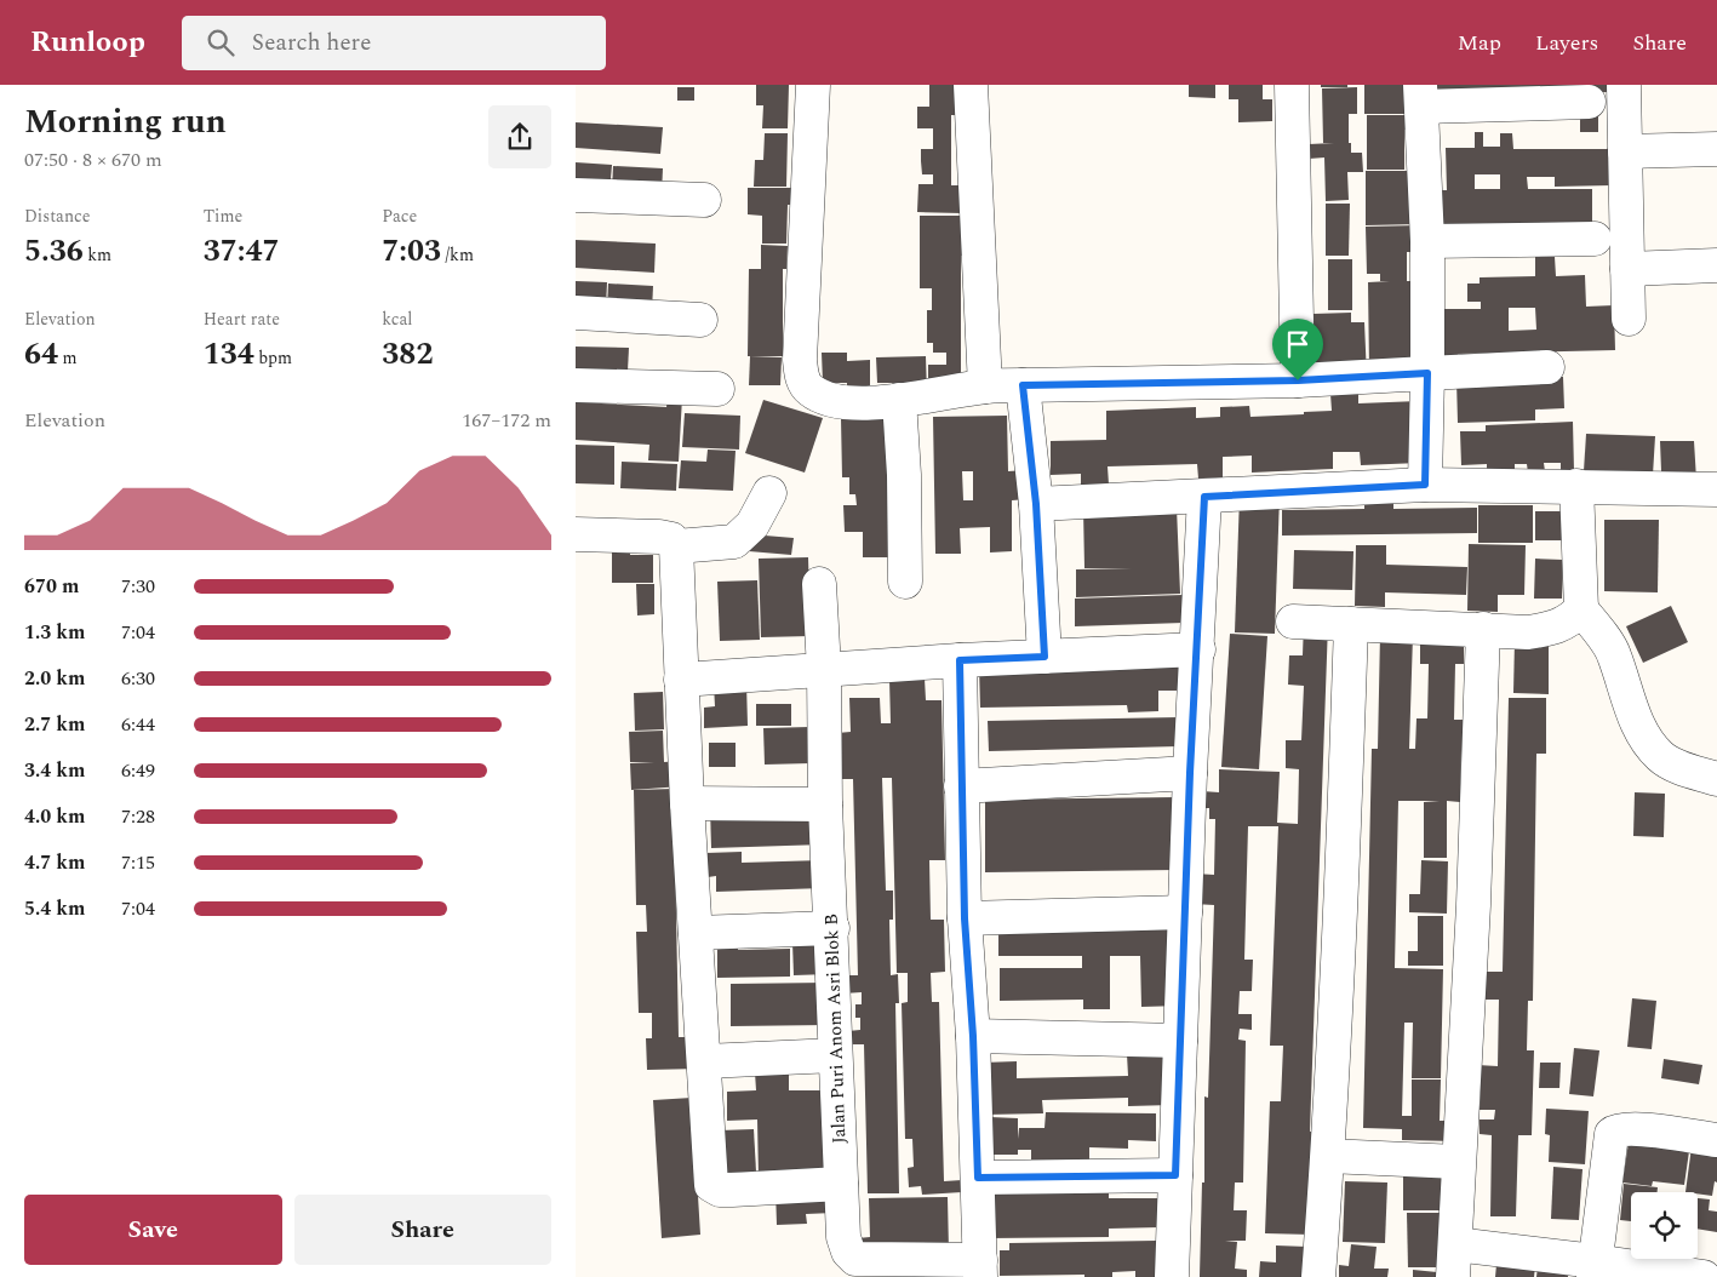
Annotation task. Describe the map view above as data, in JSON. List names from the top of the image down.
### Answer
{
  "streets": {
    "street": ["Jalan Puri Anom Asri Blok B"]
  },
  "page": {
    "header": "Runloop",
    "search": "Search here",
    "nav": ["Map", "Layers", "Share"],
    "heading": ["Morning run", "07:50 · 8 × 670 m"],
    "stats": [
      ["Distance", "5.36 km"],
      ["Time", "37:47"],
      ["Pace", "7:03 /km"],
      ["Elevation", "64 m"],
      ["Heart rate", "134 bpm"],
      ["kcal", "382"]
    ],
    "chart": ["Elevation", "167–172 m"],
    "list": [
      {
        "name": "670 m",
        "note": "7:30"
      },
      {
        "name": "1.3 km",
        "note": "7:04"
      },
      {
        "name": "2.0 km",
        "note": "6:30"
      },
      {
        "name": "2.7 km",
        "note": "6:44"
      },
      {
        "name": "3.4 km",
        "note": "6:49"
      },
      {
        "name": "4.0 km",
        "note": "7:28"
      },
      {
        "name": "4.7 km",
        "note": "7:15"
      },
      {
        "name": "5.4 km",
        "note": "7:04"
      }
    ],
    "buttons": ["Save", "Share"]
  }
}
